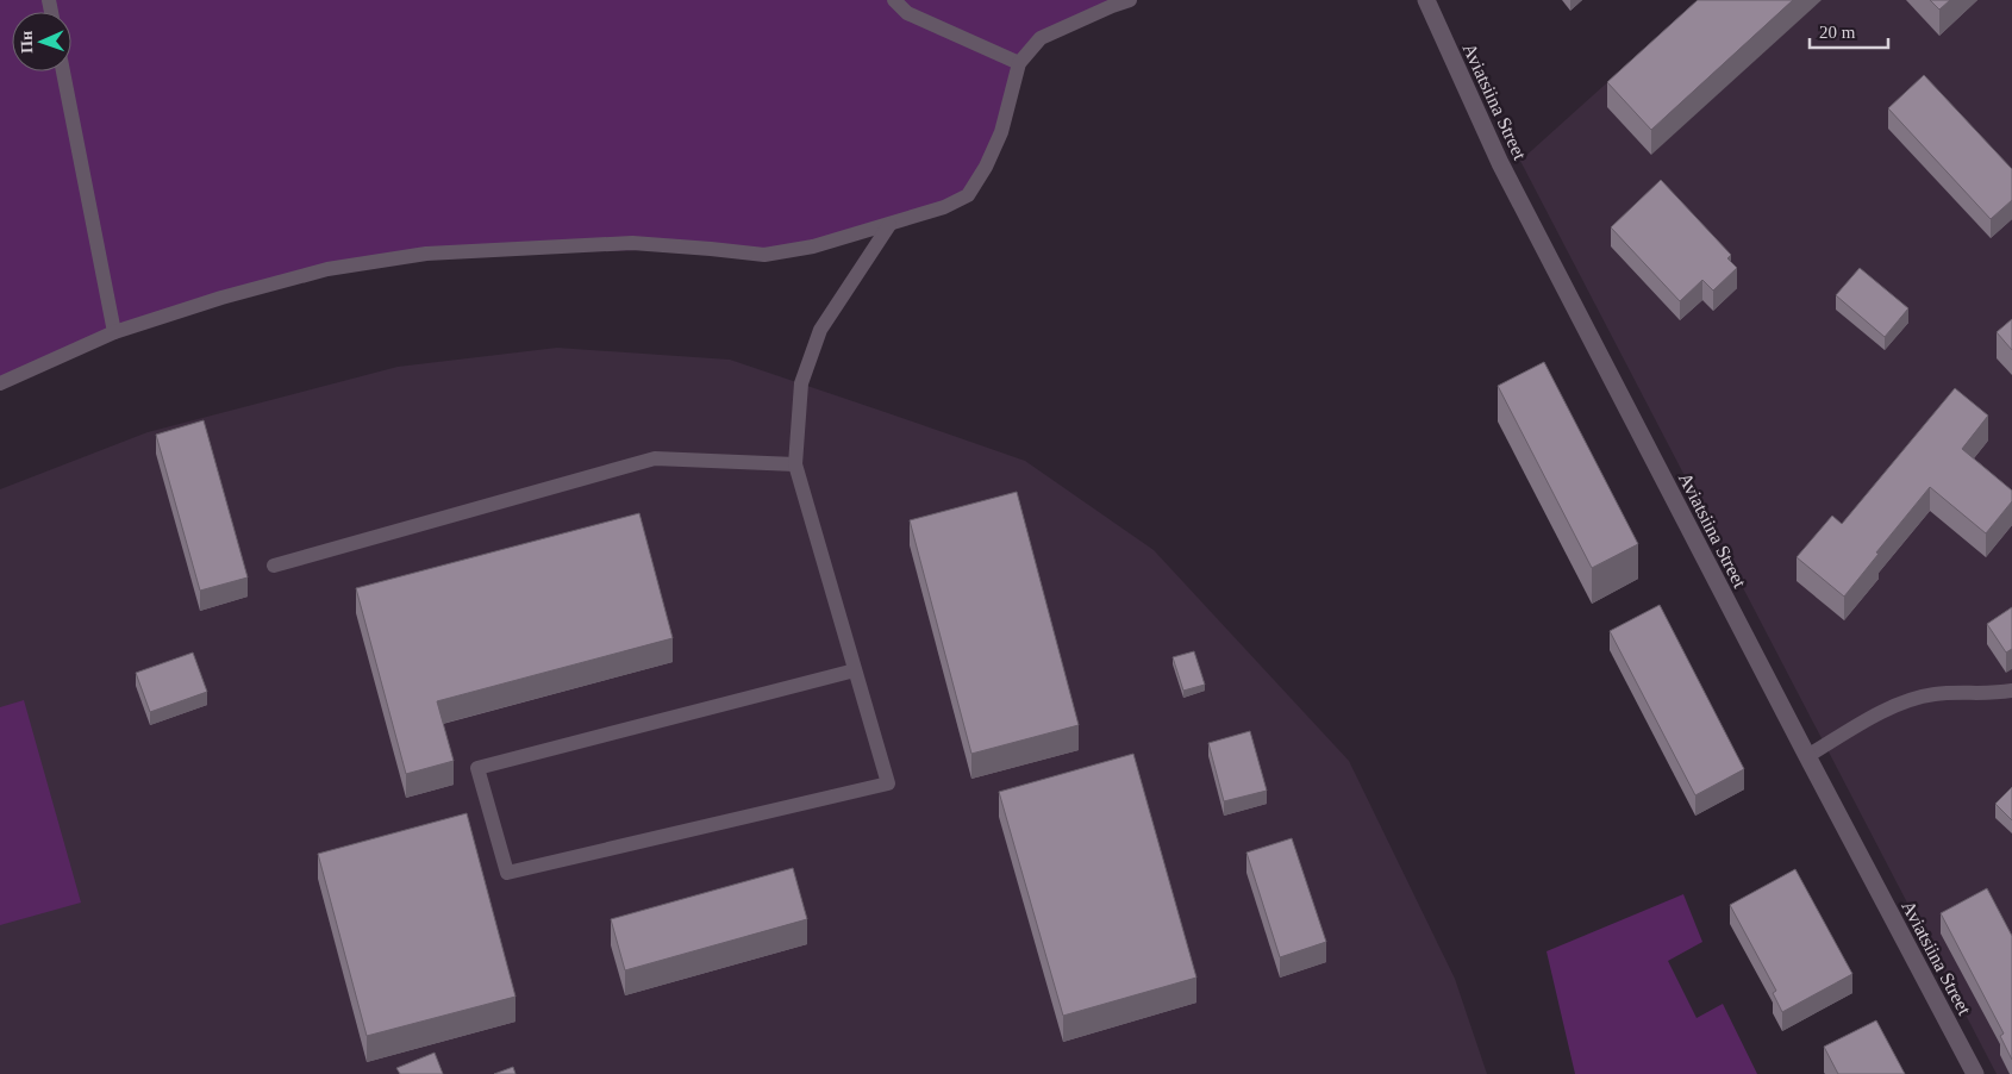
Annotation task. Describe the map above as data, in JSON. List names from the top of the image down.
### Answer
{
  "streets": {
    "street": ["Aviatsiina Street"]
  },
  "scale_bar": "20 m",
  "north": "left"
}
